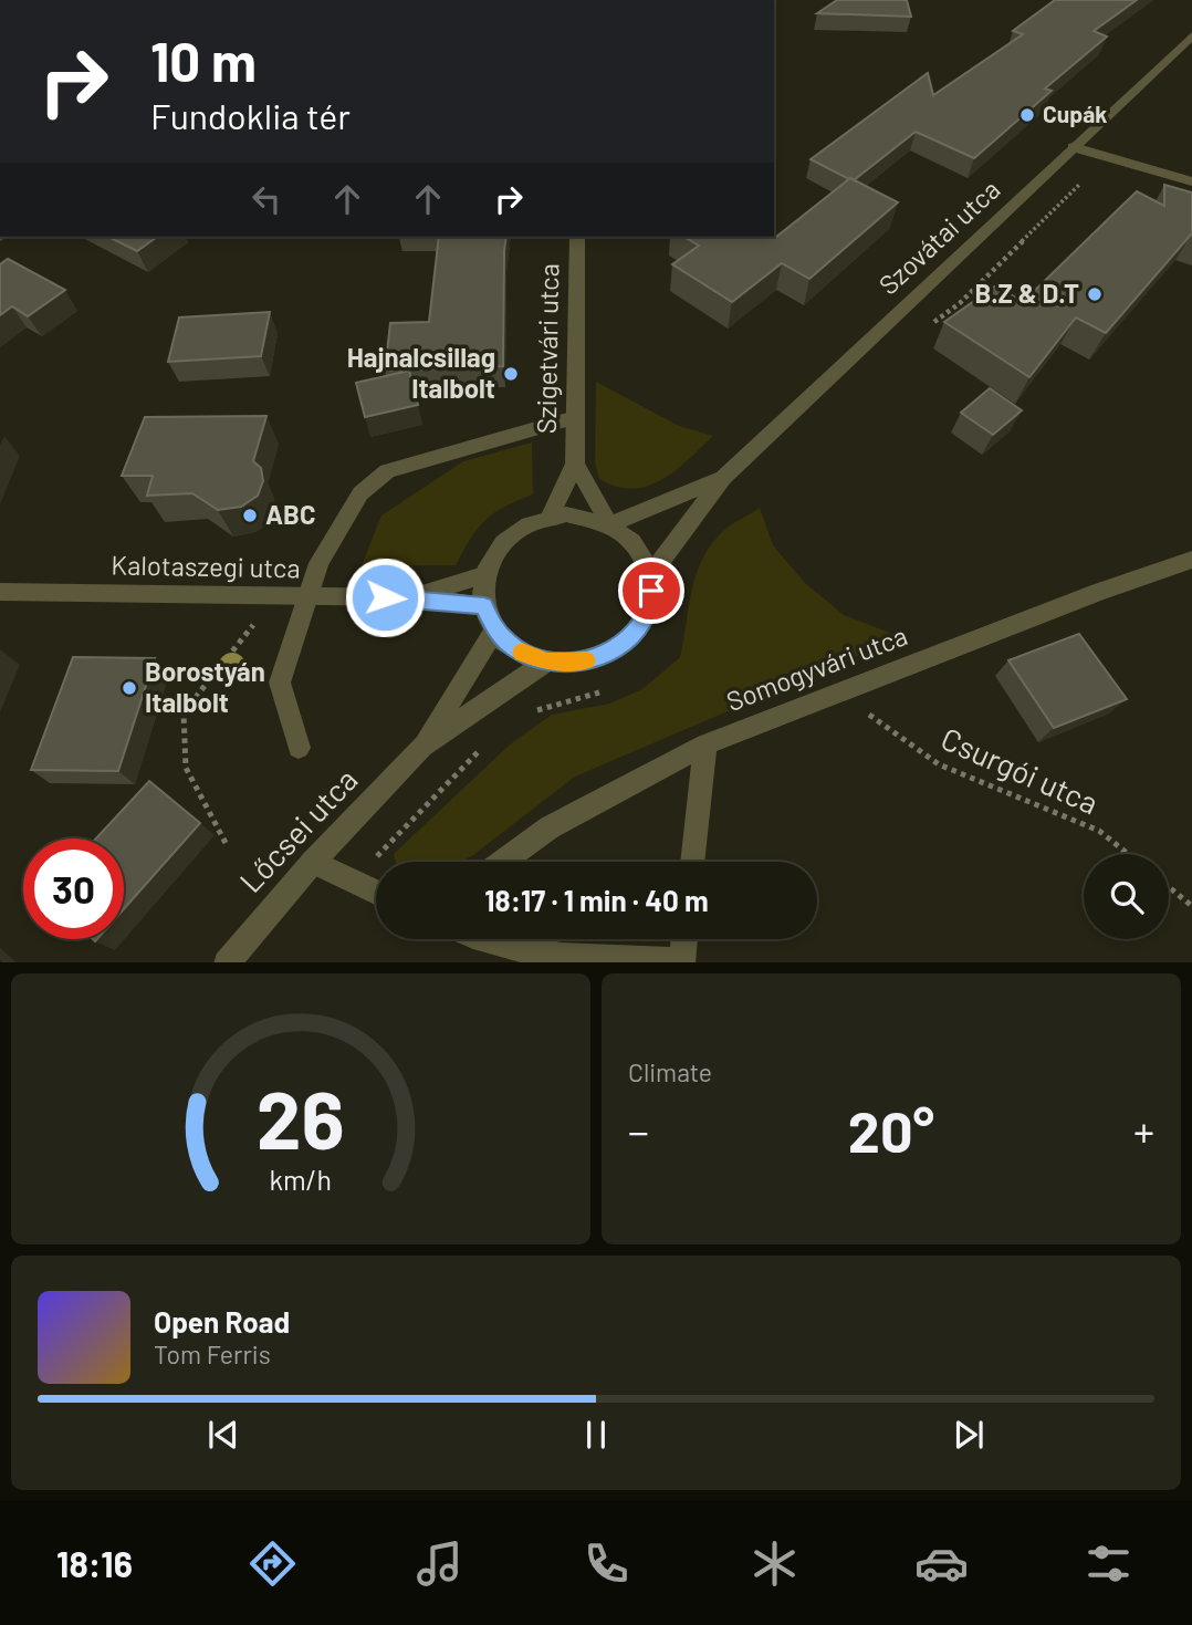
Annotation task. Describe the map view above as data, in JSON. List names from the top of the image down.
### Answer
{
  "streets": {
    "street": [
      "Szovátai utca",
      "Szigetvári utca",
      "Kalotaszegi utca",
      "Somogyvári utca",
      "Lőcsei utca"
    ],
    "path": ["Csurgói utca"]
  },
  "crossings": [
    ["Szigetvári utca", "Kalotaszegi utca"],
    ["Szigetvári utca", "Lőcsei utca"],
    ["Kalotaszegi utca", "Lőcsei utca"],
    ["Somogyvári utca", "Csurgói utca"]
  ],
  "places": [
    "Cupák",
    "B.Z & D.T",
    "Hajnalcsillag Italbolt",
    "ABC",
    "Borostyán Italbolt"
  ],
  "page": {
    "turn": ["10 m", "Fundoklia tér"],
    "limit": "30",
    "trip": "18:17 · 1 min · 40 m",
    "tile": "Climate",
    "heat": ["−", "20°", "+"],
    "song": ["Open Road", "Tom Ferris"],
    "tabs": "18:16",
    "gauge": ["26", "km/h"]
  }
}
